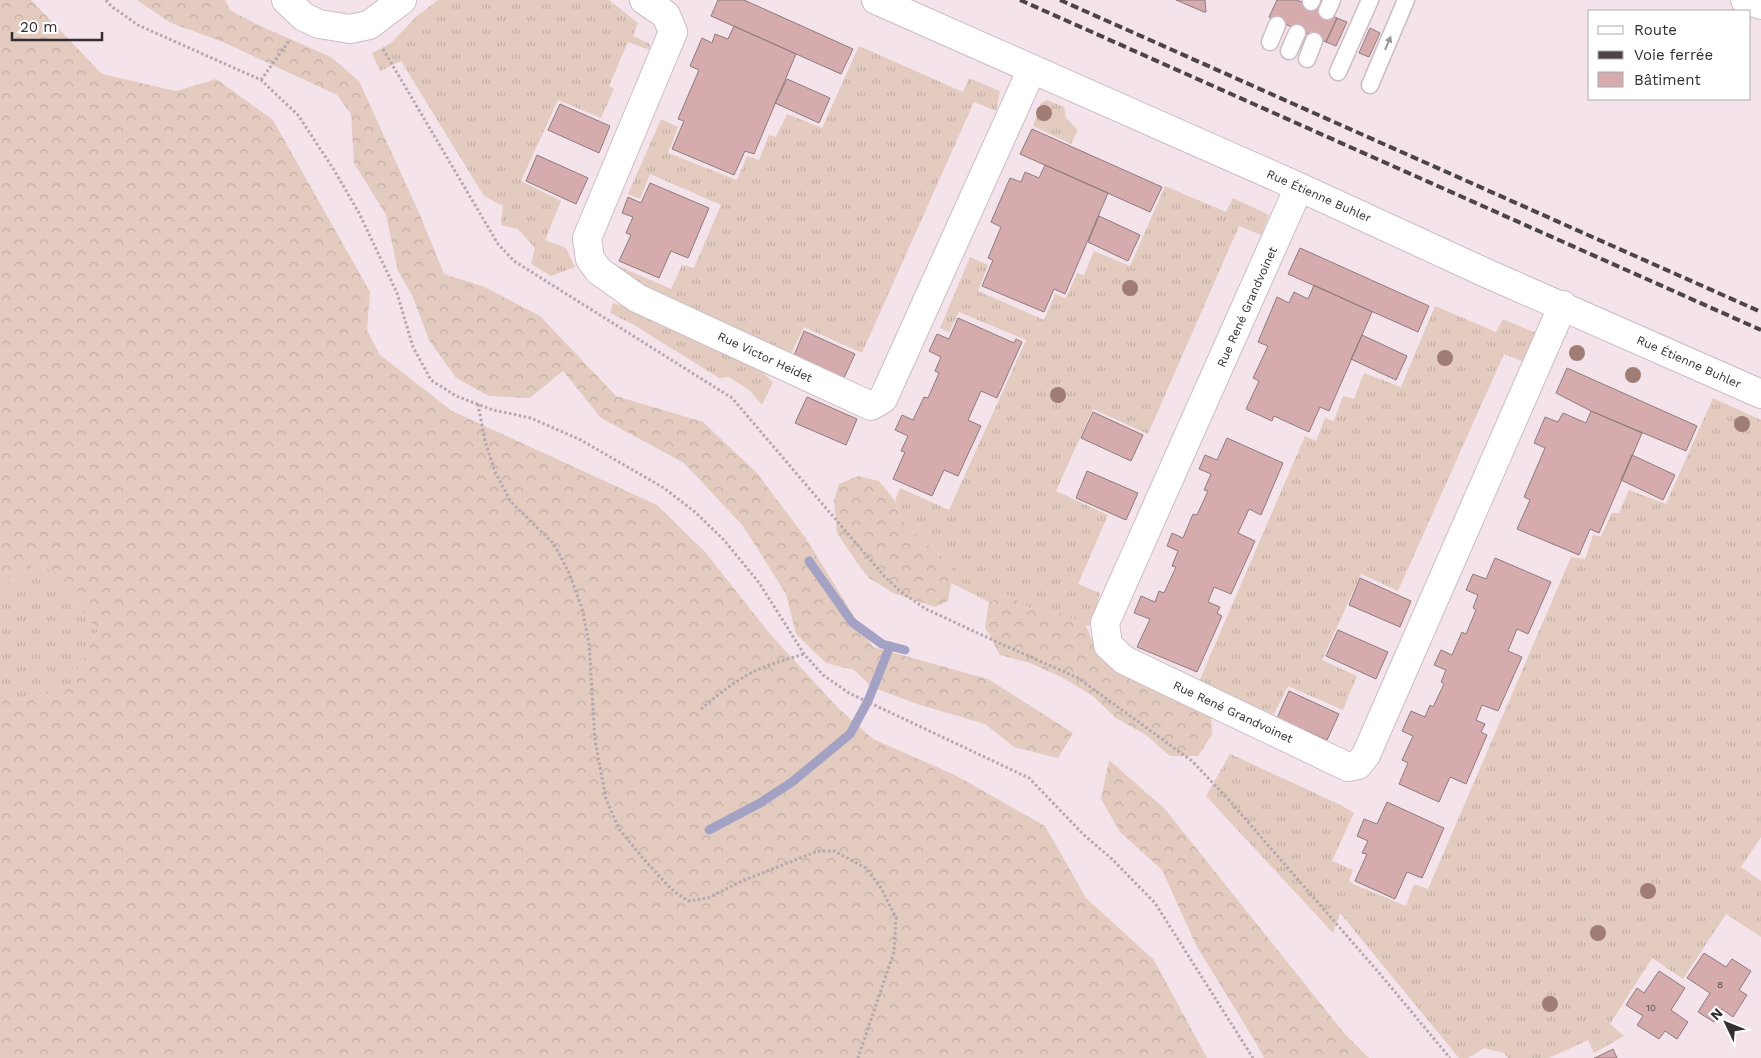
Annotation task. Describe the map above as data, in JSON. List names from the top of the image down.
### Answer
{
  "streets": {
    "street": ["Rue Étienne Buhler", "Rue René Grandvoinet", "Rue Victor Heidet"]
  },
  "crossings": [
    ["Rue Étienne Buhler", "Rue René Grandvoinet"],
    ["Rue Étienne Buhler", "Rue Victor Heidet"]
  ],
  "house_numbers": ["8", "10"],
  "legend": ["Route", "Voie ferrée", "Bâtiment"],
  "scale_bar": "20 m",
  "north": "top left"
}
